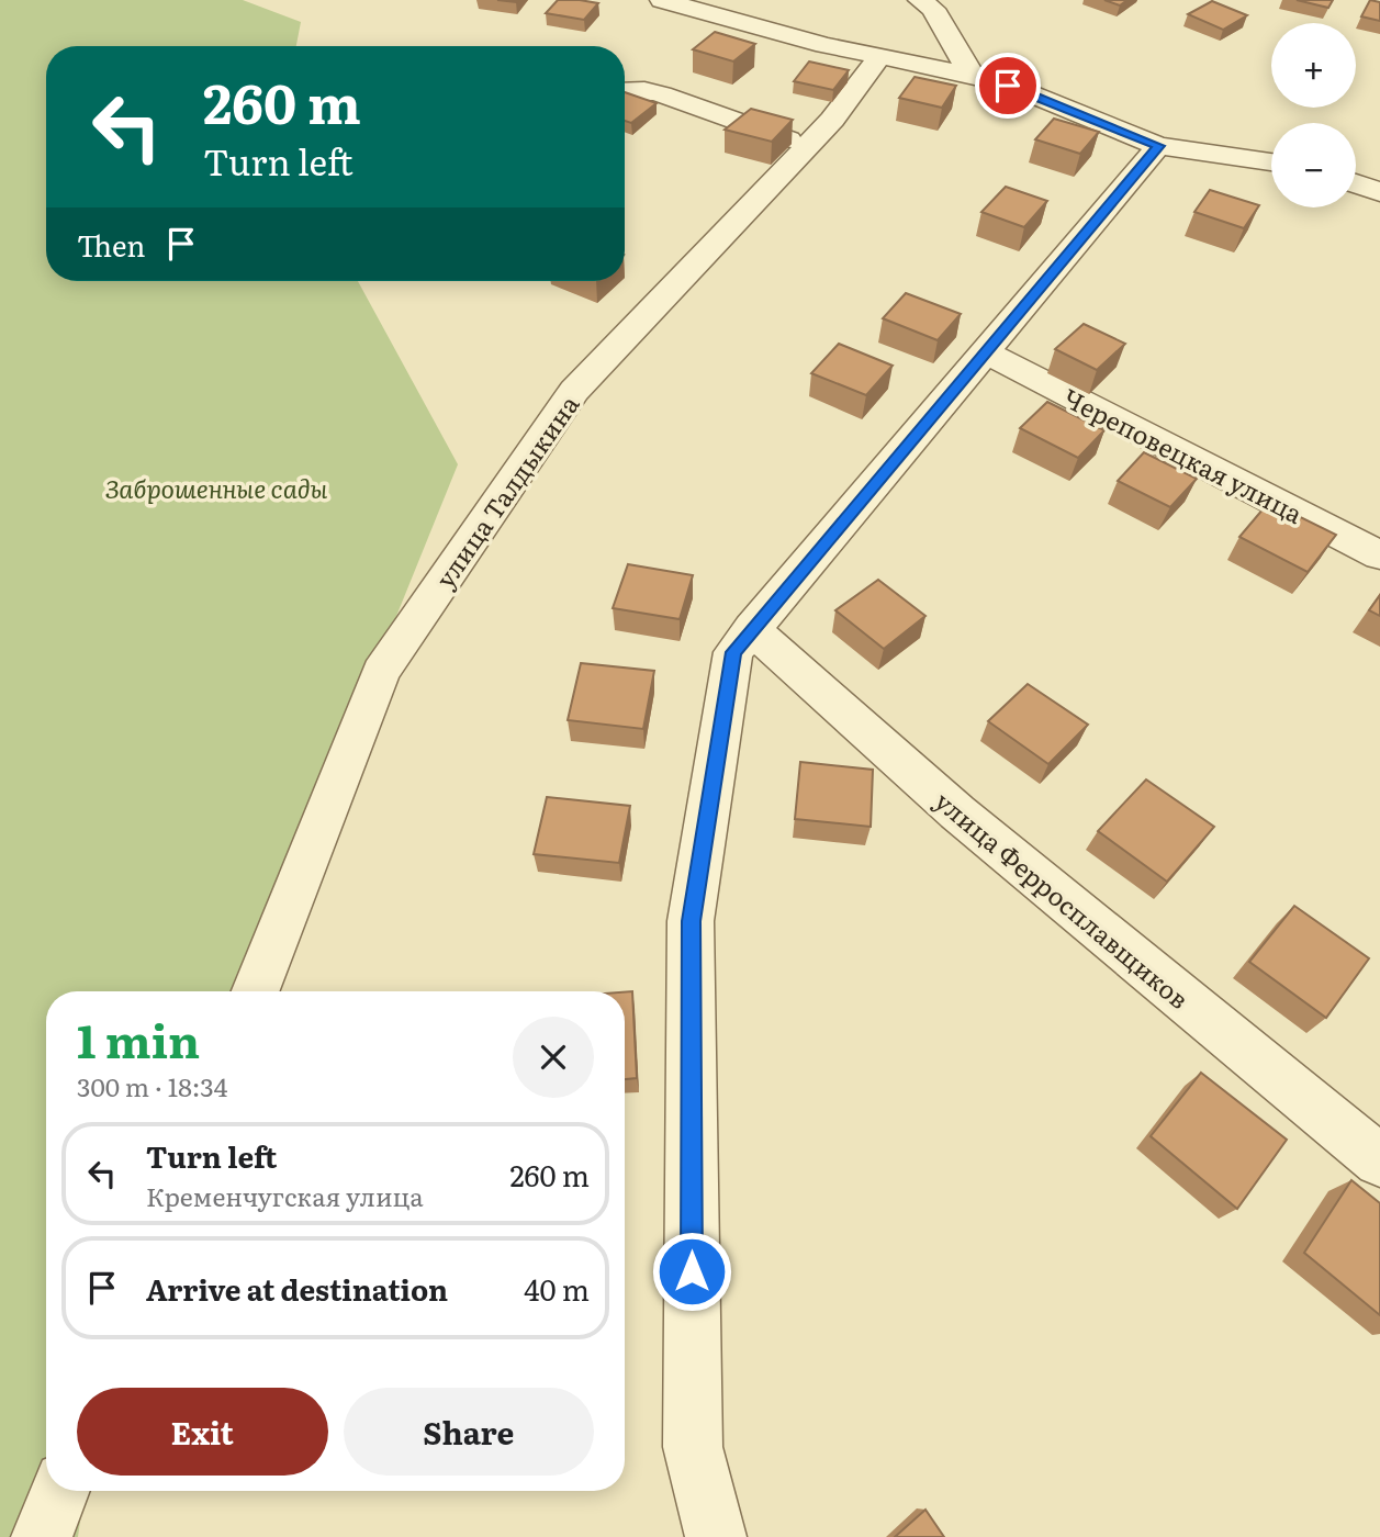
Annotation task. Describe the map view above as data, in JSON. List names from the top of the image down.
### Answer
{
  "streets": {
    "street": ["Череповецкая улица", "улица Талдыкина", "улица Ферросплавщиков"]
  },
  "parks": ["Заброшенные сады"],
  "page": {
    "map_buttons": ["+", "−"],
    "turn": ["260 m", "Turn left"],
    "then": "Then",
    "heading": ["1 min", "300 m · 18:34"],
    "list": [
      {
        "name": "Turn left",
        "note": "Кременчугская улица",
        "value": "260 m"
      },
      {
        "name": "Arrive at destination",
        "value": "40 m"
      }
    ],
    "buttons": ["Exit", "Share"]
  }
}
